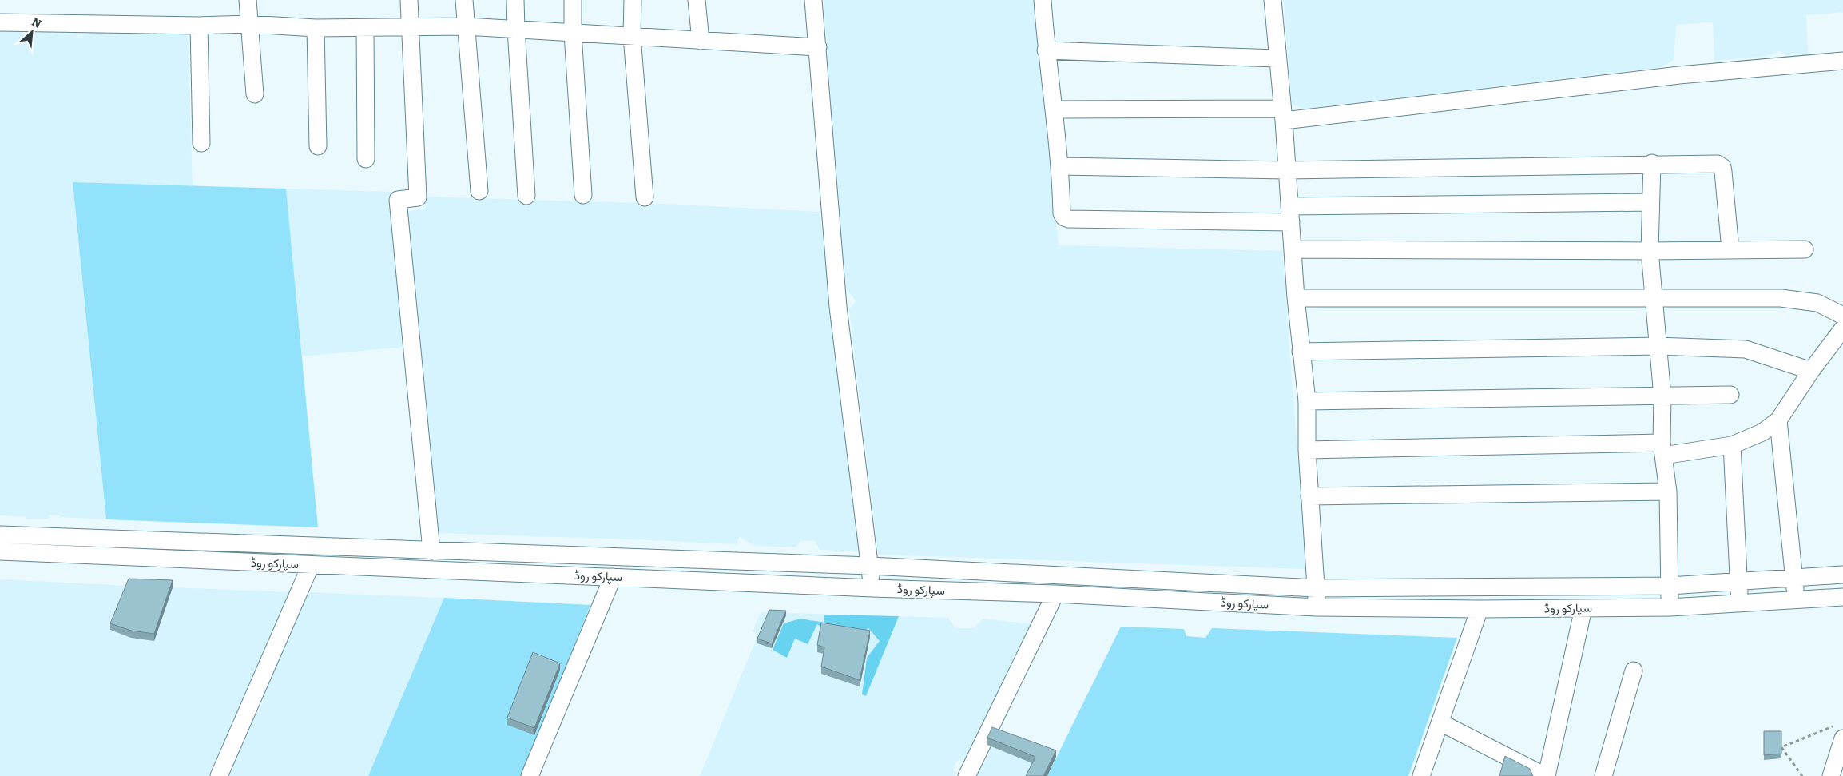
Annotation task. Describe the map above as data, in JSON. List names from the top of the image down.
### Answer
{
  "streets": {
    "street": ["سپارکو روڈ"]
  },
  "north": "top right"
}
